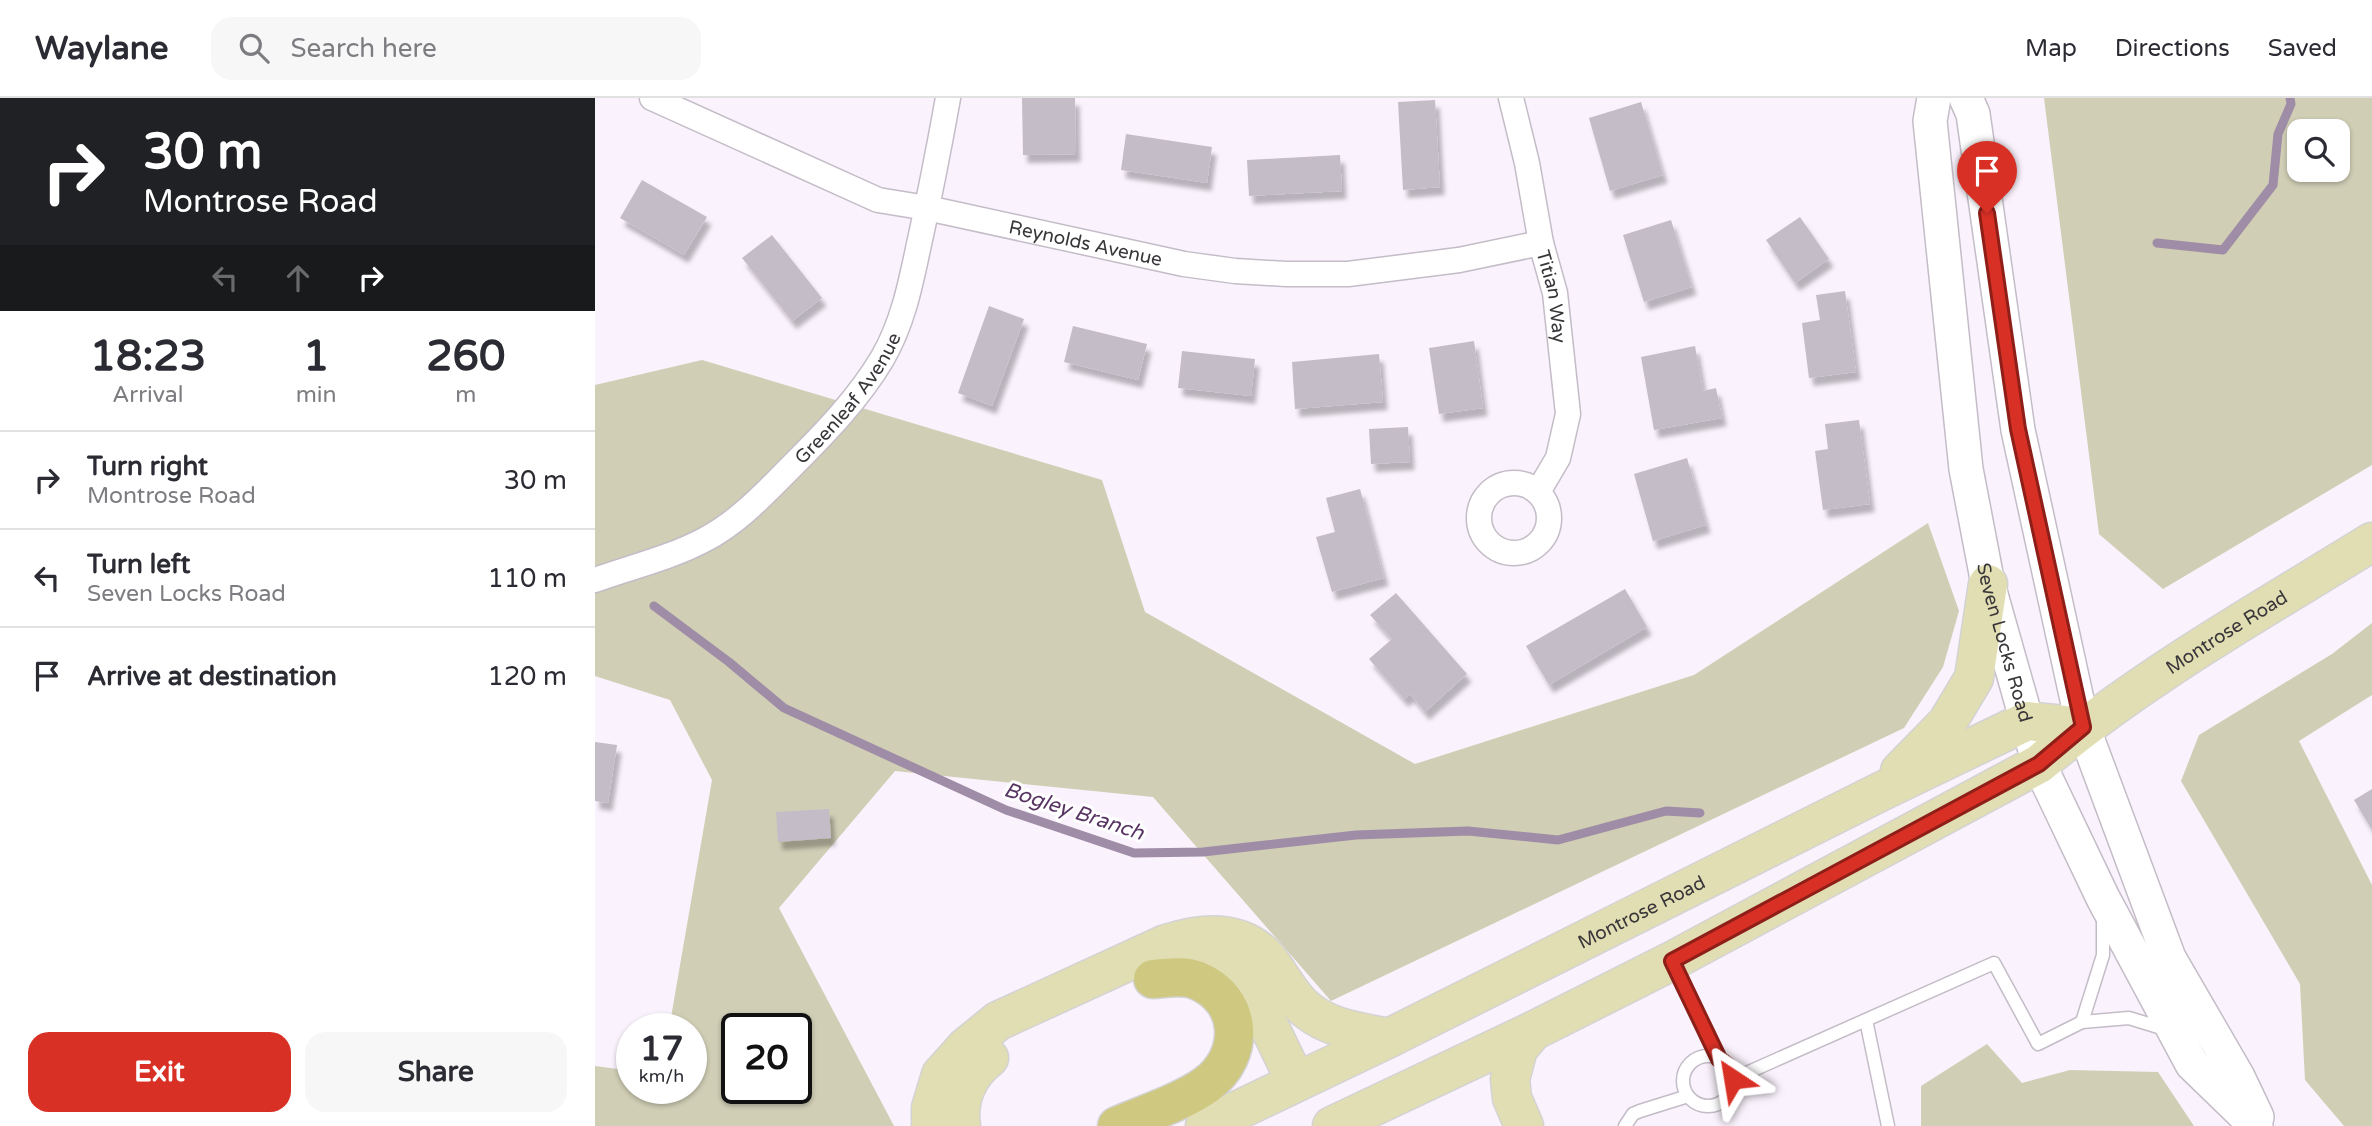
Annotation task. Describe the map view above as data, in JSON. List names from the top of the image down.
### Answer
{
  "streets": {
    "main road": ["Montrose Road", "Seven Locks Road"],
    "street": ["Reynolds Avenue", "Titian Way", "Greenleaf Avenue"]
  },
  "crossings": [
    ["Reynolds Avenue", "Titian Way"],
    ["Reynolds Avenue", "Greenleaf Avenue"],
    ["Montrose Road", "Seven Locks Road"]
  ],
  "water": ["Bogley Branch"],
  "page": {
    "header": "Waylane",
    "search": "Search here",
    "nav": ["Map", "Directions", "Saved"],
    "turn": ["30 m", "Montrose Road"],
    "eta": [
      "18:23",
      "Arrival",
      "1",
      "min",
      "260",
      "m"
    ],
    "list": [
      {
        "name": "Turn right",
        "note": "Montrose Road",
        "value": "30 m"
      },
      {
        "name": "Turn left",
        "note": "Seven Locks Road",
        "value": "110 m"
      },
      {
        "name": "Arrive at destination",
        "value": "120 m"
      }
    ],
    "speed": "17 km/h",
    "limit": "20",
    "buttons": ["Exit", "Share"]
  }
}
